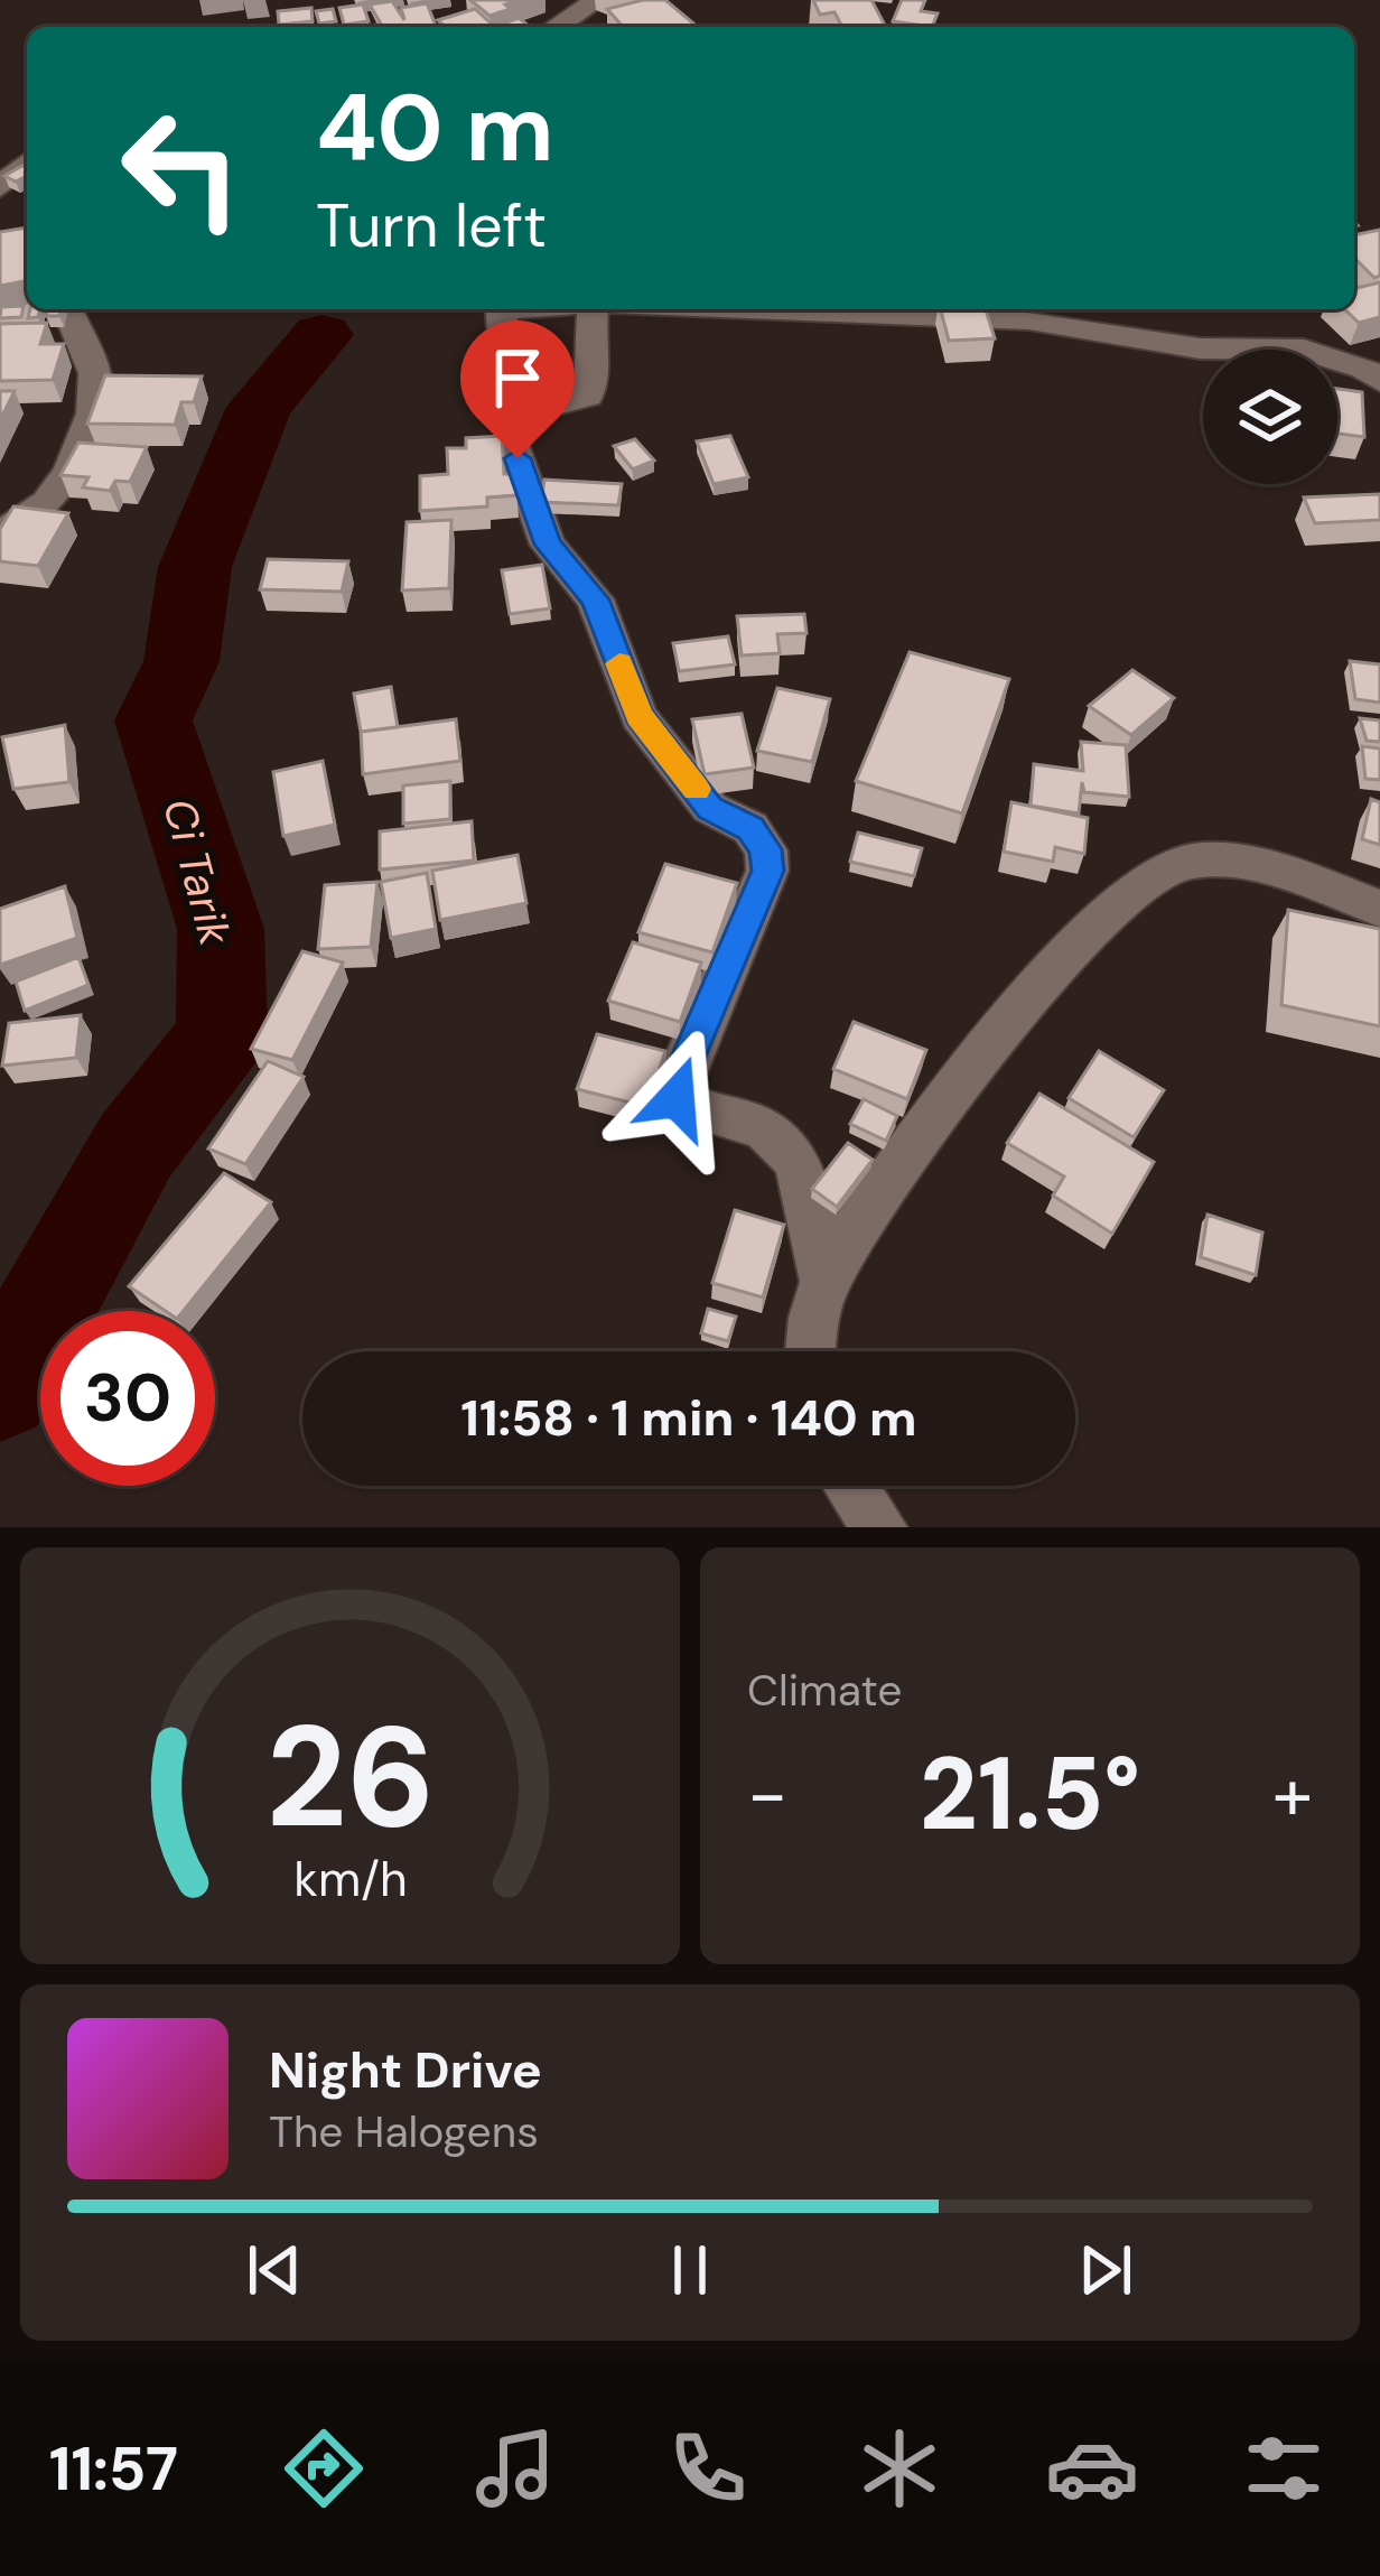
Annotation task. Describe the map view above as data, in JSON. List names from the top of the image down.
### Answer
{
  "water": ["Ci Tarik"],
  "page": {
    "turn": ["40 m", "Turn left"],
    "limit": "30",
    "trip": "11:58 · 1 min · 140 m",
    "tile": "Climate",
    "heat": ["−", "21.5°", "+"],
    "song": ["Night Drive", "The Halogens"],
    "tabs": "11:57",
    "gauge": ["26", "km/h"]
  }
}
